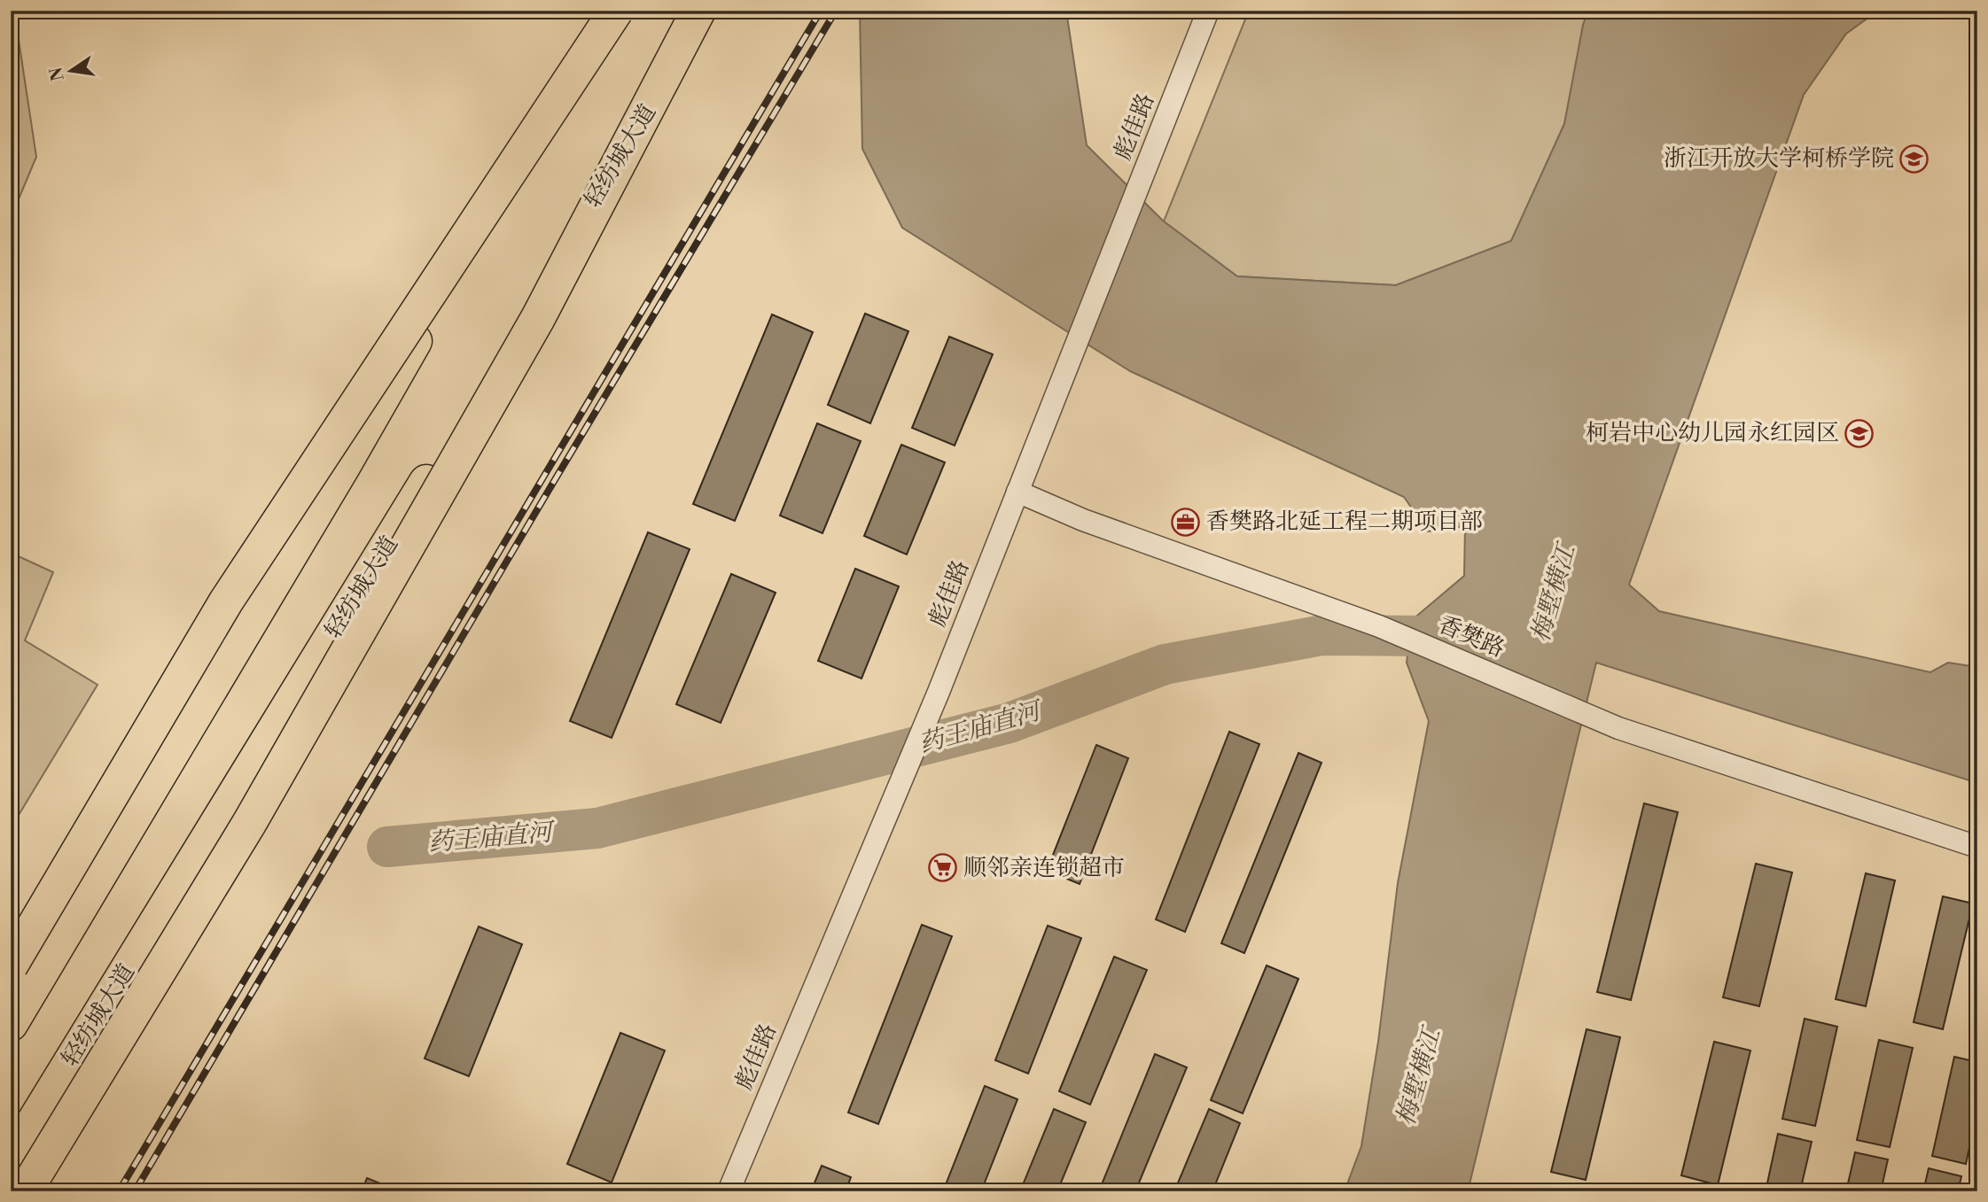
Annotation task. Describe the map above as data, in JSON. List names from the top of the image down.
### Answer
{
  "streets": {
    "main road": ["轻纺城大道"],
    "street": ["彪佳路", "香樊路"]
  },
  "crossings": [
    ["彪佳路", "香樊路"]
  ],
  "water": ["梅墅横江", "药王庙直河"],
  "places": {
    "school or university": ["浙江开放大学柯桥学院", "柯岩中心幼儿园永红园区"],
    "office": ["香樊路北延工程二期项目部"],
    "supermarket": ["顺邻亲连锁超市"]
  },
  "north": "left"
}
